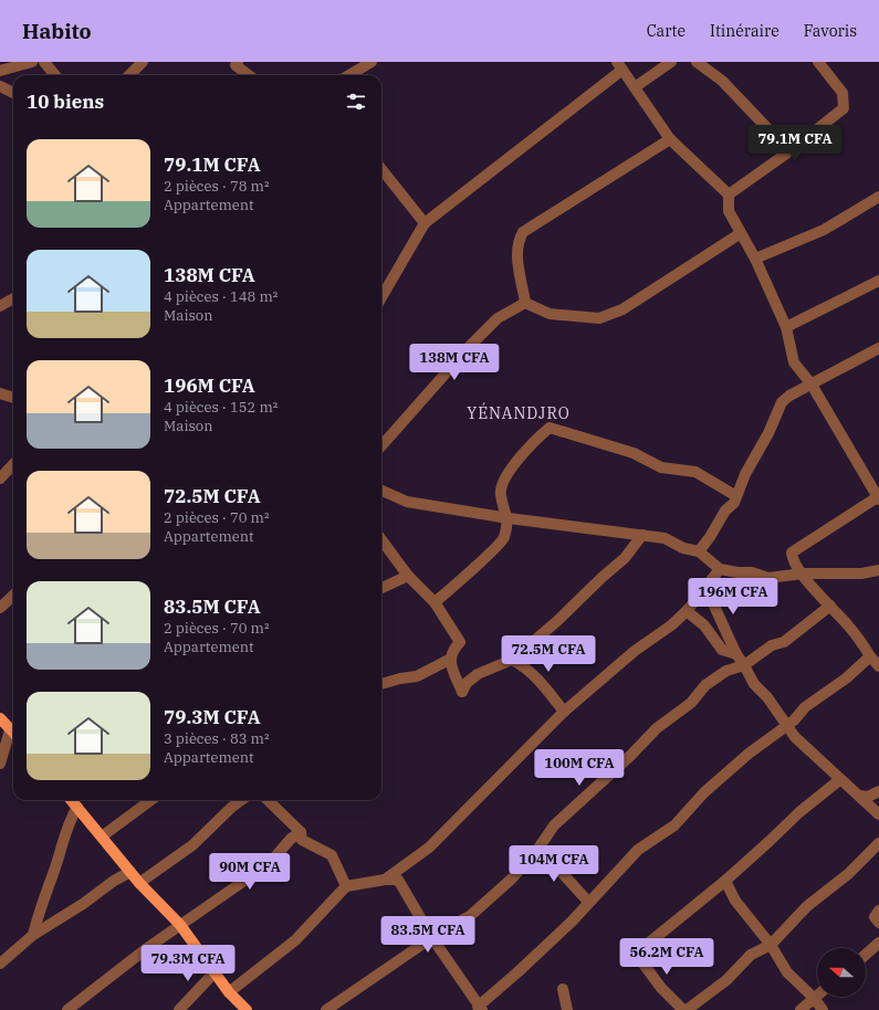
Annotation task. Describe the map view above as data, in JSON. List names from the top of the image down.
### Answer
{
  "districts": ["YÉNANDJRO"],
  "north": "left",
  "page": {
    "header": "Habito",
    "nav": ["Carte", "Itinéraire", "Favoris"],
    "heading": "10 biens",
    "price": [
      "79.1M CFA",
      "138M CFA",
      "196M CFA",
      "72.5M CFA",
      "100M CFA",
      "104M CFA",
      "90M CFA",
      "83.5M CFA",
      "56.2M CFA",
      "79.3M CFA"
    ],
    "list": [
      {
        "name": "79.1M CFA",
        "note": "2 pièces · 78 m² · Appartement"
      },
      {
        "name": "138M CFA",
        "note": "4 pièces · 148 m² · Maison"
      },
      {
        "name": "196M CFA",
        "note": "4 pièces · 152 m² · Maison"
      },
      {
        "name": "72.5M CFA",
        "note": "2 pièces · 70 m² · Appartement"
      },
      {
        "name": "83.5M CFA",
        "note": "2 pièces · 70 m² · Appartement"
      },
      {
        "name": "79.3M CFA",
        "note": "3 pièces · 83 m² · Appartement"
      }
    ]
  }
}
